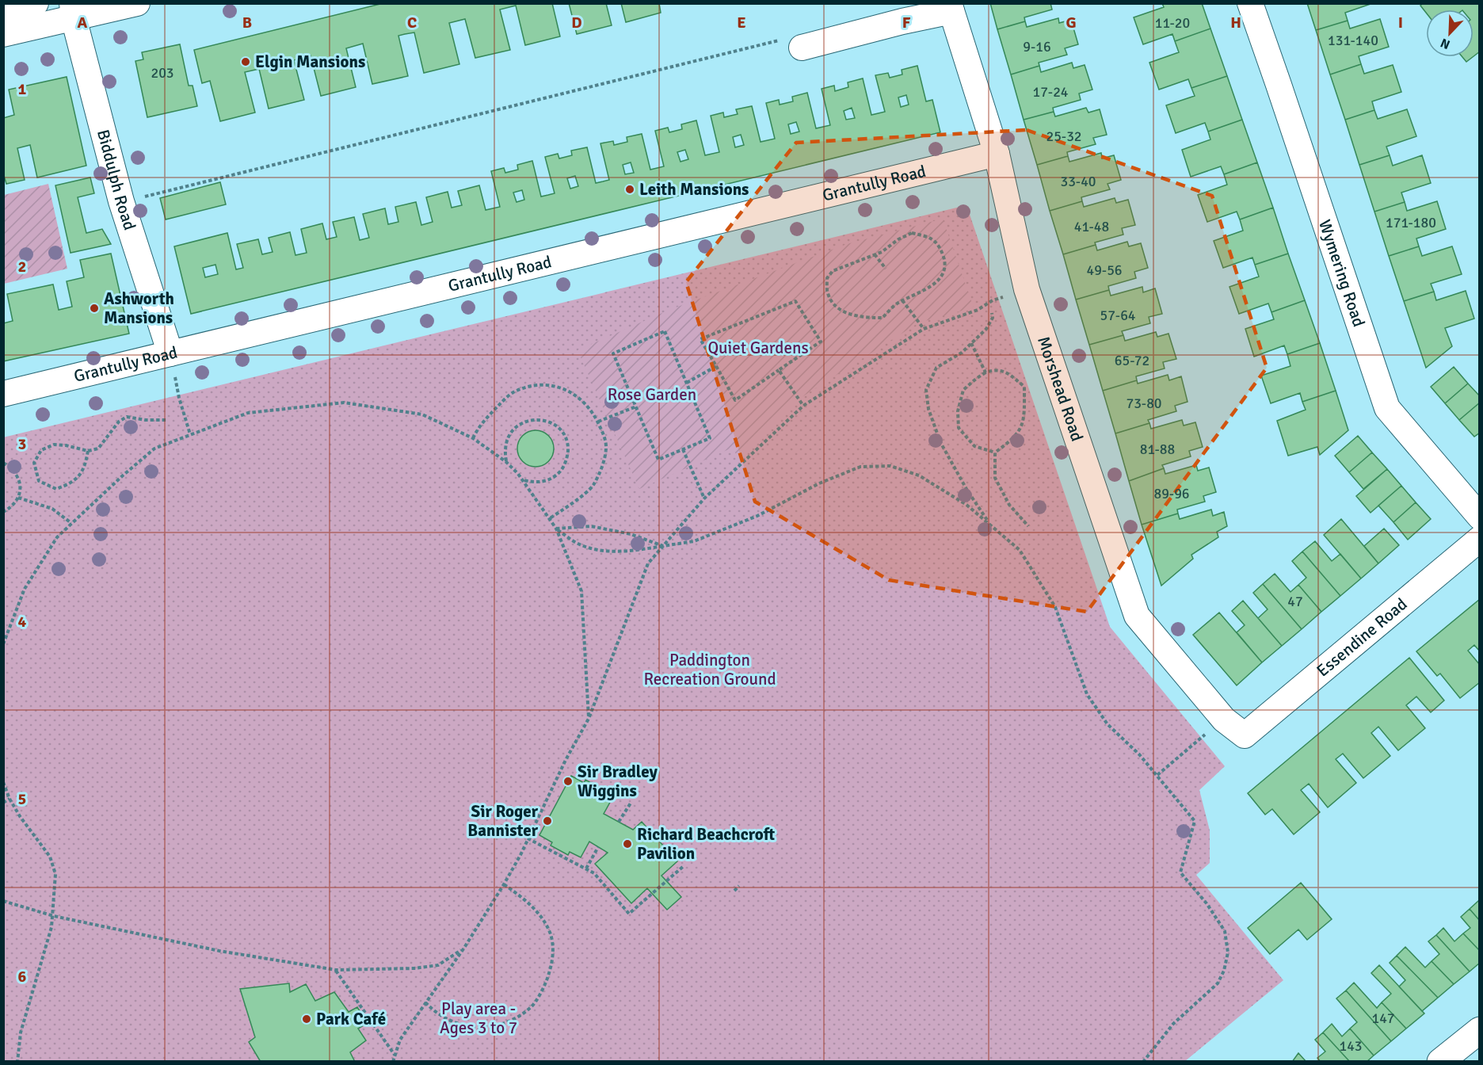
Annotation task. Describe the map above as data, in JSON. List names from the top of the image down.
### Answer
{
  "streets": {
    "street": [
      "Biddulph Road",
      "Grantully Road",
      "Wymering Road",
      "Morshead Road",
      "Essendine Road"
    ]
  },
  "crossings": [
    ["Biddulph Road", "Grantully Road"],
    ["Grantully Road", "Morshead Road"],
    ["Morshead Road", "Essendine Road"]
  ],
  "parks": [
    "Quiet Gardens",
    "Rose Garden",
    "Paddington Recreation Ground",
    "Play area - Ages 3 to 7"
  ],
  "places": [
    "Elgin Mansions",
    "Leith Mansions",
    "Ashworth Mansions",
    "Sir Bradley Wiggins",
    "Sir Roger Bannister",
    "Richard Beachcroft Pavilion",
    "Park Café"
  ],
  "house_numbers": [
    "11-20",
    "131-140",
    "9-16",
    "203",
    "17-24",
    "25-32",
    "33-40",
    "171-180",
    "41-48",
    "49-56",
    "57-64",
    "65-72",
    "73-80",
    "81-88",
    "89-96",
    "47",
    "147",
    "143"
  ],
  "north": "bottom left",
  "grid": {
    "columns": [
      "A",
      "B",
      "C",
      "D",
      "E",
      "F",
      "G",
      "H",
      "I"
    ],
    "rows": [
      "1",
      "2",
      "3",
      "4",
      "5",
      "6"
    ]
  }
}
